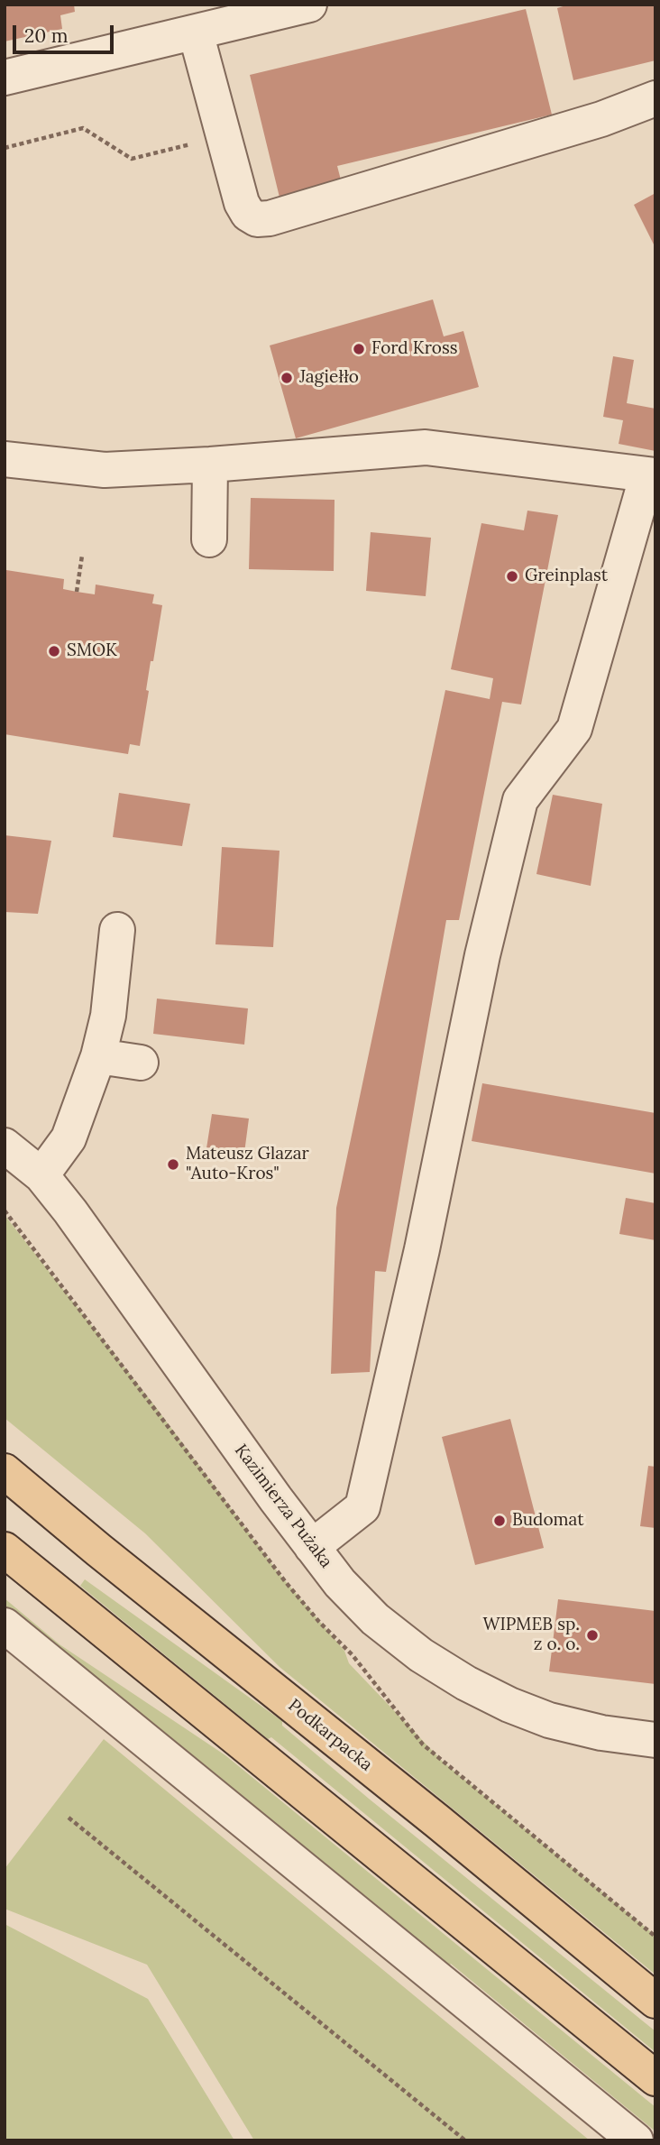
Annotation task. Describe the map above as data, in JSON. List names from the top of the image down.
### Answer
{
  "streets": {
    "main road": ["Podkarpacka"],
    "street": ["Kazimierza Pużaka"]
  },
  "places": [
    "Ford Kross",
    "Jagiełło",
    "Greinplast",
    "SMOK",
    "Mateusz Glazar \"Auto-Kros\"",
    "Budomat",
    "WIPMEB sp. z o. o."
  ],
  "scale_bar": "20 m"
}
